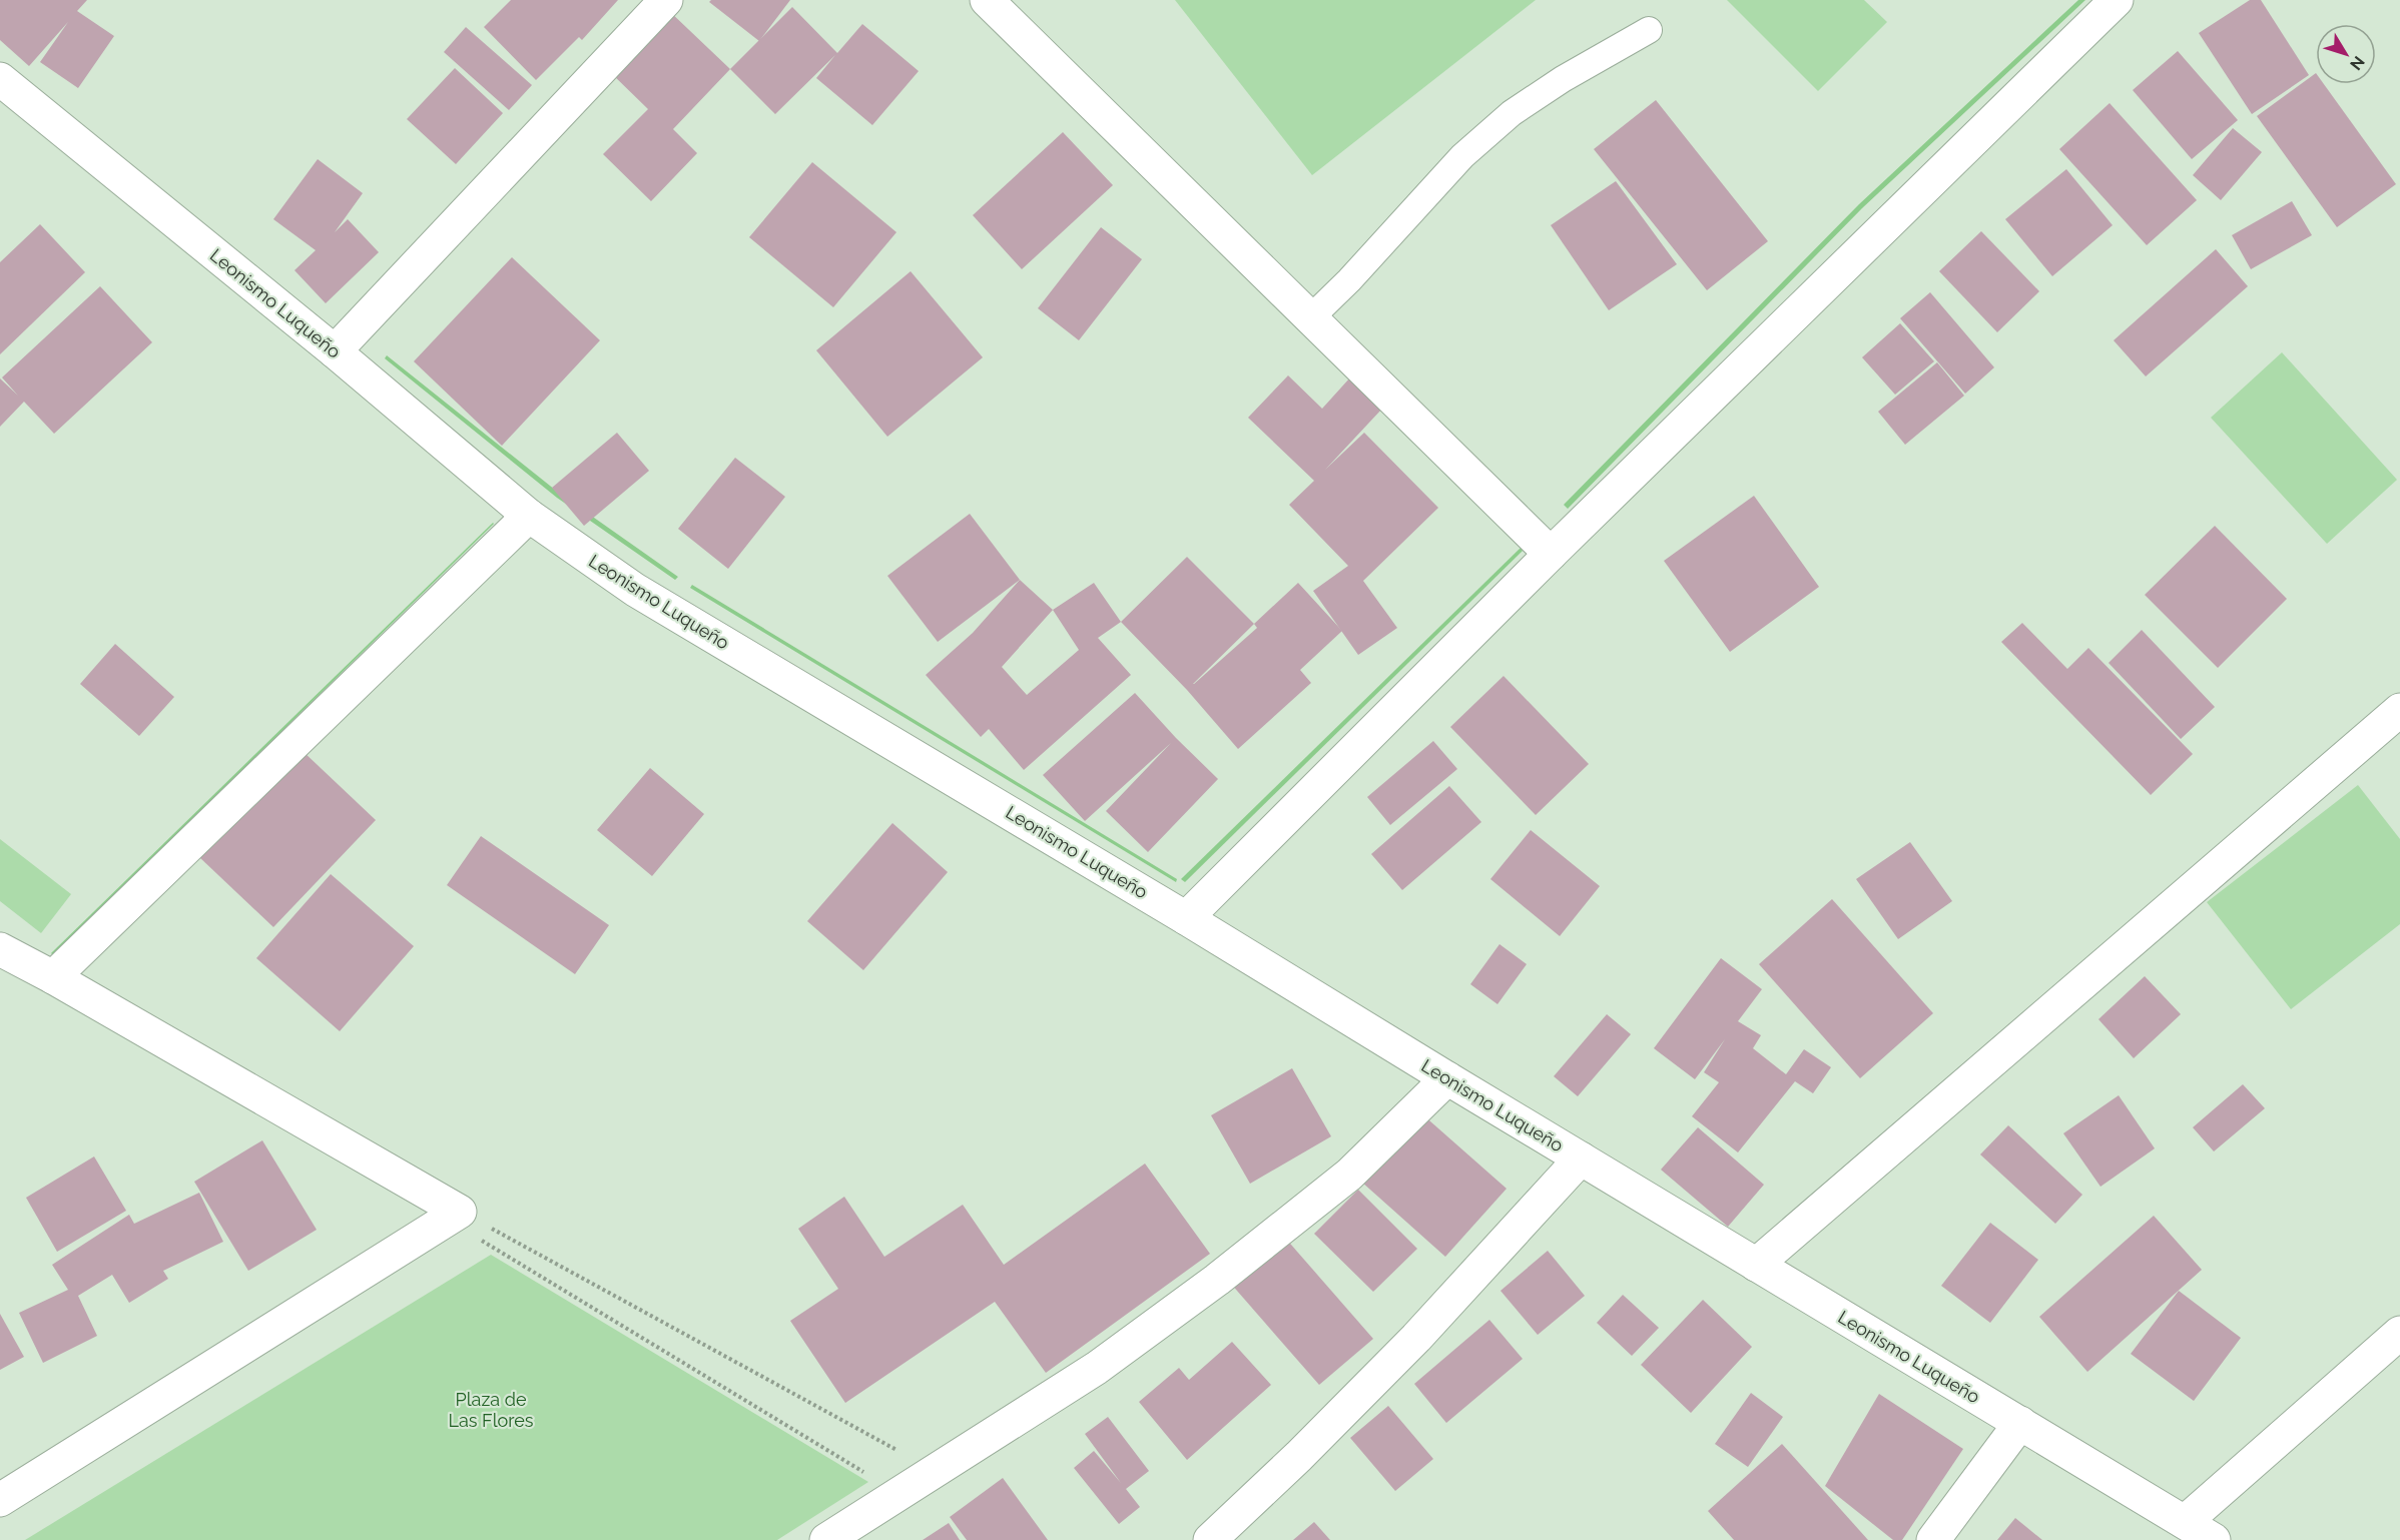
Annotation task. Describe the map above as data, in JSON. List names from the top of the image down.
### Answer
{
  "streets": {
    "street": ["Leonismo Luqueño"]
  },
  "parks": ["Plaza de Las Flores"],
  "north": "bottom right"
}
